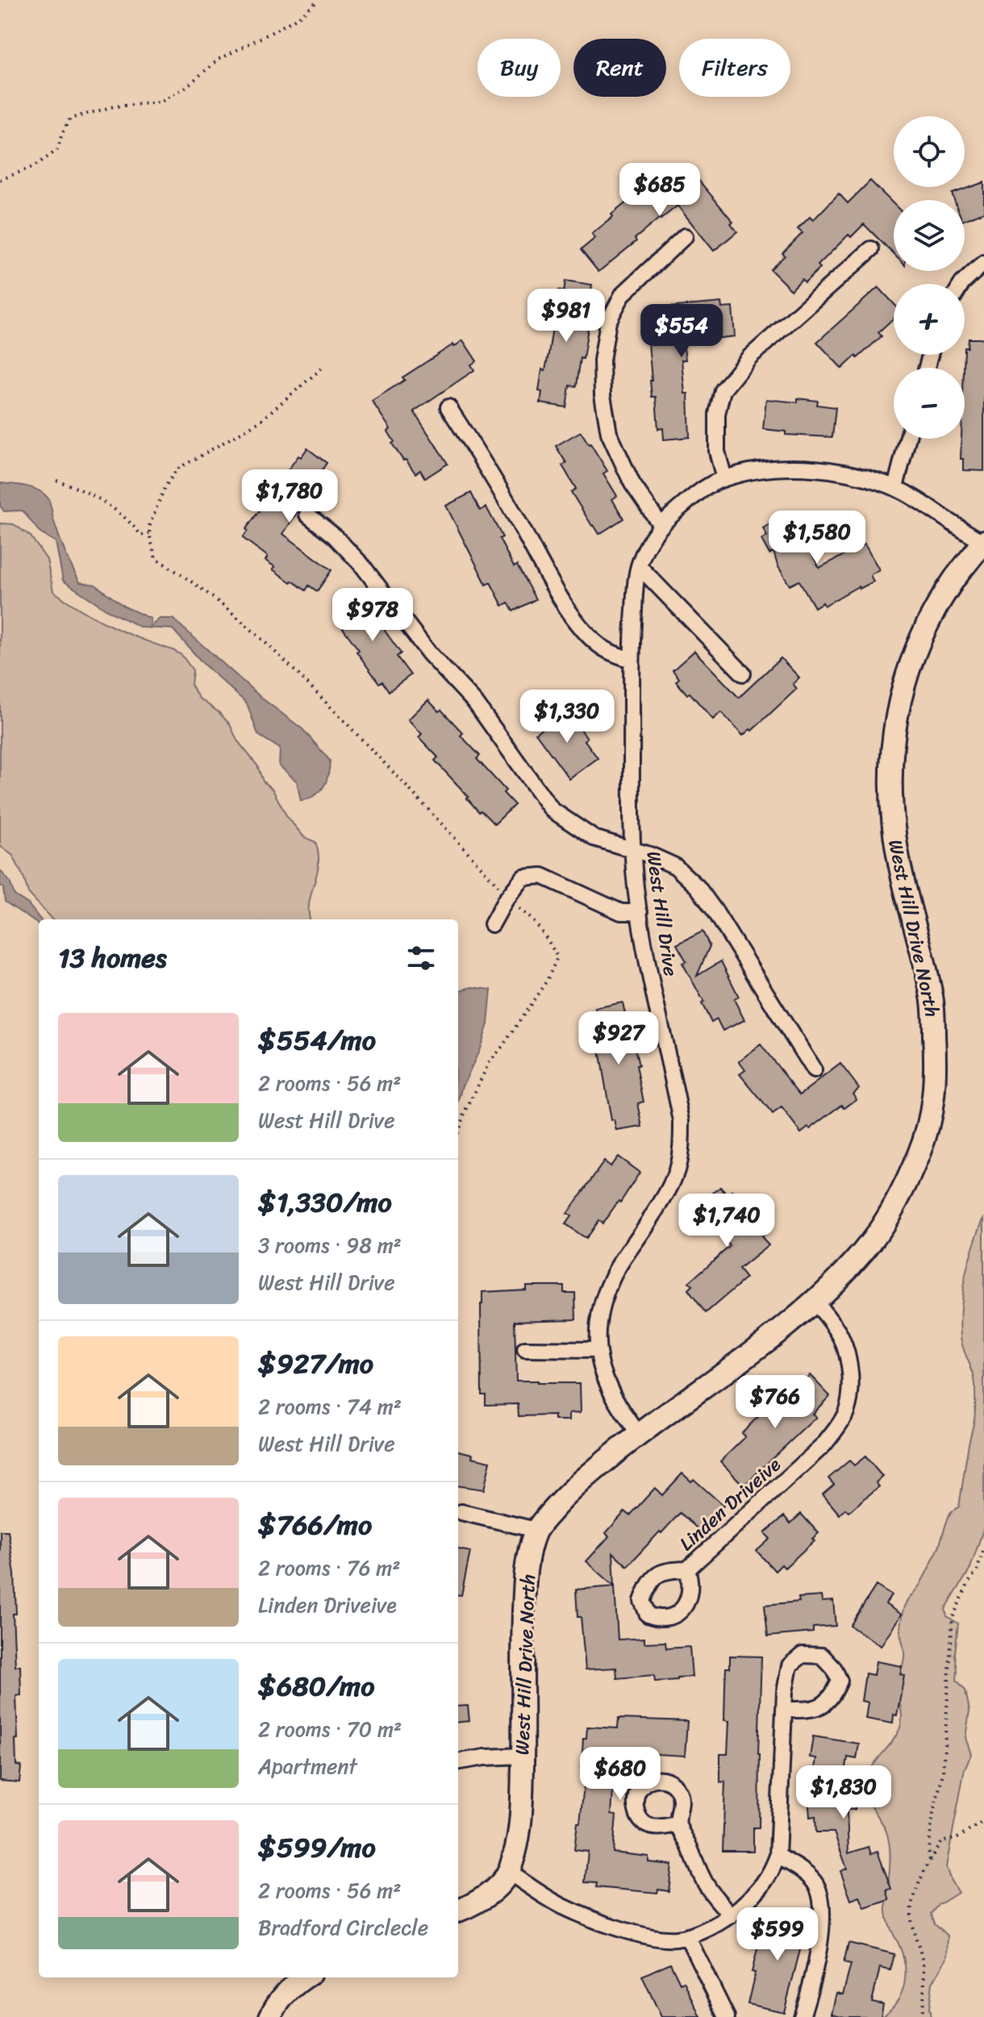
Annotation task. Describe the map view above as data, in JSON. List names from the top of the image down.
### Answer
{
  "streets": {
    "street": ["West Hill Drive", "West Hill Drive North", "Linden Driveive"]
  },
  "crossings": [
    ["West Hill Drive", "West Hill Drive North"],
    ["West Hill Drive North", "Linden Driveive"]
  ],
  "page": {
    "chip": ["Buy", "Rent", "Filters"],
    "map_buttons": ["+", "−"],
    "price": [
      "$685",
      "$981",
      "$554",
      "$1,780",
      "$1,580",
      "$978",
      "$1,330",
      "$927",
      "$1,740",
      "$766",
      "$680",
      "$1,830",
      "$599"
    ],
    "heading": "13 homes",
    "list": [
      {
        "name": "$554/mo",
        "note": "2 rooms · 56 m² · West Hill Drive"
      },
      {
        "name": "$1,330/mo",
        "note": "3 rooms · 98 m² · West Hill Drive"
      },
      {
        "name": "$927/mo",
        "note": "2 rooms · 74 m² · West Hill Drive"
      },
      {
        "name": "$766/mo",
        "note": "2 rooms · 76 m² · Linden Driveive"
      },
      {
        "name": "$680/mo",
        "note": "2 rooms · 70 m² · Apartment"
      },
      {
        "name": "$599/mo",
        "note": "2 rooms · 56 m² · Bradford Circlecle"
      }
    ]
  }
}
